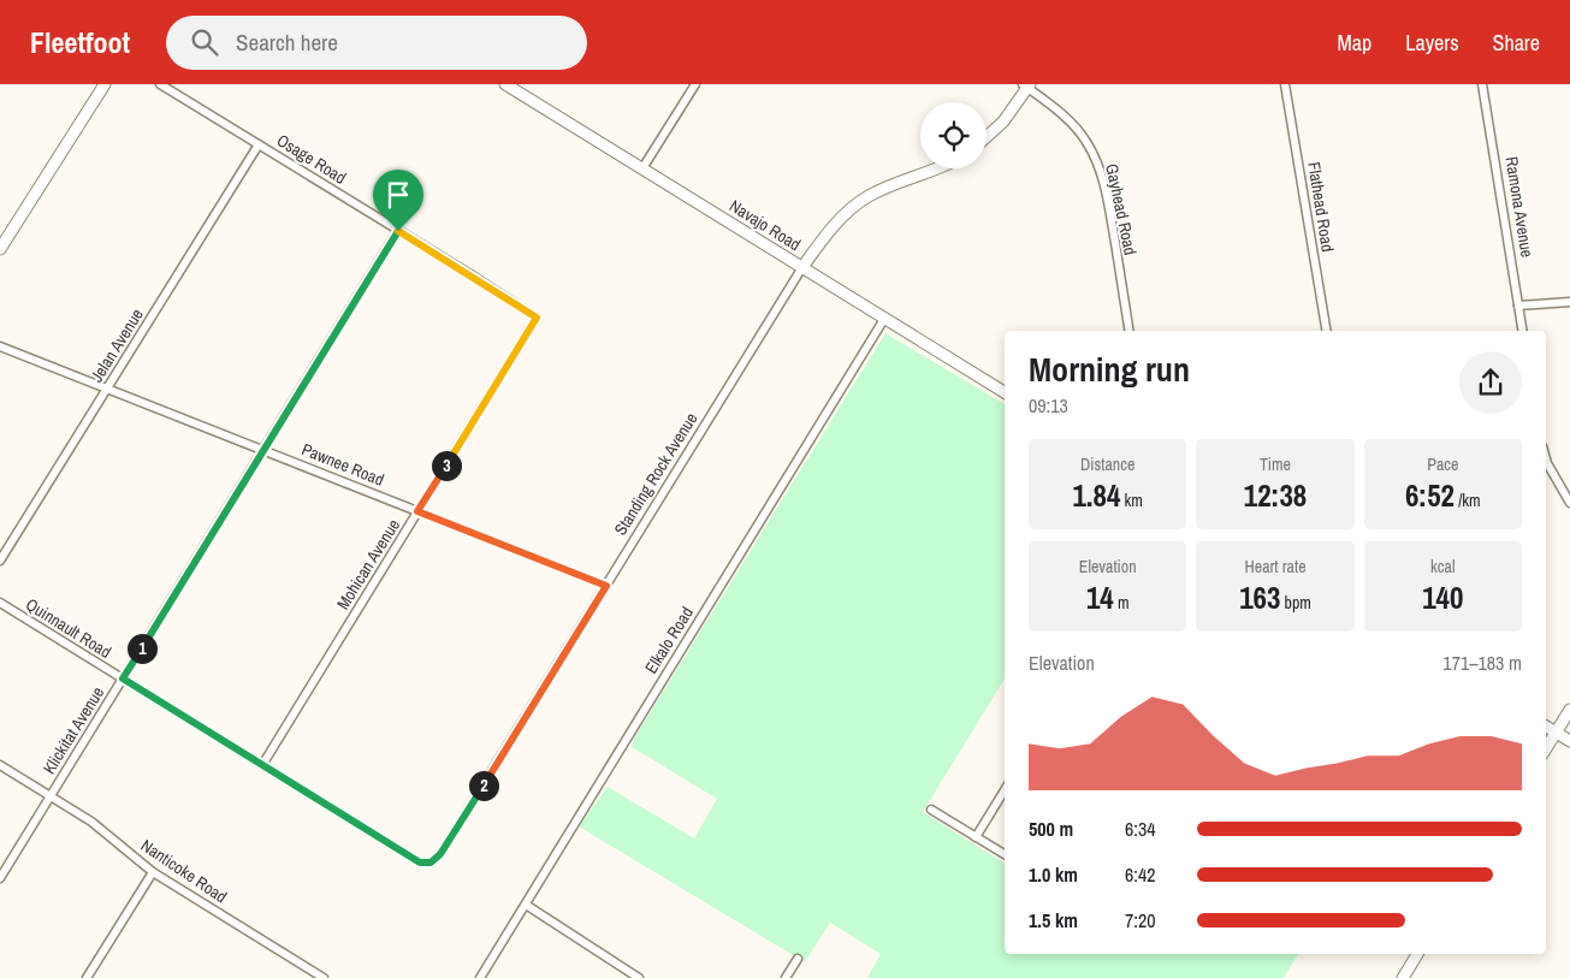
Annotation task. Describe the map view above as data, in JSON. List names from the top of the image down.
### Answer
{
  "streets": {
    "main road": ["Navajo Road", "Standing Rock Avenue"],
    "street": [
      "Osage Road",
      "Flathead Road",
      "Ramona Avenue",
      "Gayhead Road",
      "Jelan Avenue",
      "Pawnee Road",
      "Mohican Avenue",
      "Quinnault Road",
      "Elkalo Road",
      "Klickitat Avenue",
      "Nanticoke Road"
    ]
  },
  "crossings": [
    ["Osage Road", "Jelan Avenue"],
    ["Osage Road", "Mohican Avenue"],
    ["Osage Road", "Klickitat Avenue"],
    ["Navajo Road", "Standing Rock Avenue"],
    ["Navajo Road", "Elkalo Road"],
    ["Jelan Avenue", "Pawnee Road"],
    ["Pawnee Road", "Standing Rock Avenue"],
    ["Pawnee Road", "Mohican Avenue"],
    ["Pawnee Road", "Klickitat Avenue"],
    ["Standing Rock Avenue", "Quinnault Road"],
    ["Mohican Avenue", "Quinnault Road"],
    ["Quinnault Road", "Klickitat Avenue"],
    ["Klickitat Avenue", "Nanticoke Road"]
  ],
  "page": {
    "header": "Fleetfoot",
    "search": "Search here",
    "nav": ["Map", "Layers", "Share"],
    "heading": ["Morning run", "09:13"],
    "stats": [
      ["Distance", "1.84 km"],
      ["Time", "12:38"],
      ["Pace", "6:52 /km"],
      ["Elevation", "14 m"],
      ["Heart rate", "163 bpm"],
      ["kcal", "140"]
    ],
    "pins": ["3", "1", "2"],
    "chart": ["Elevation", "171–183 m"],
    "list": [
      {
        "name": "500 m",
        "note": "6:34"
      },
      {
        "name": "1.0 km",
        "note": "6:42"
      },
      {
        "name": "1.5 km",
        "note": "7:20"
      }
    ]
  }
}
